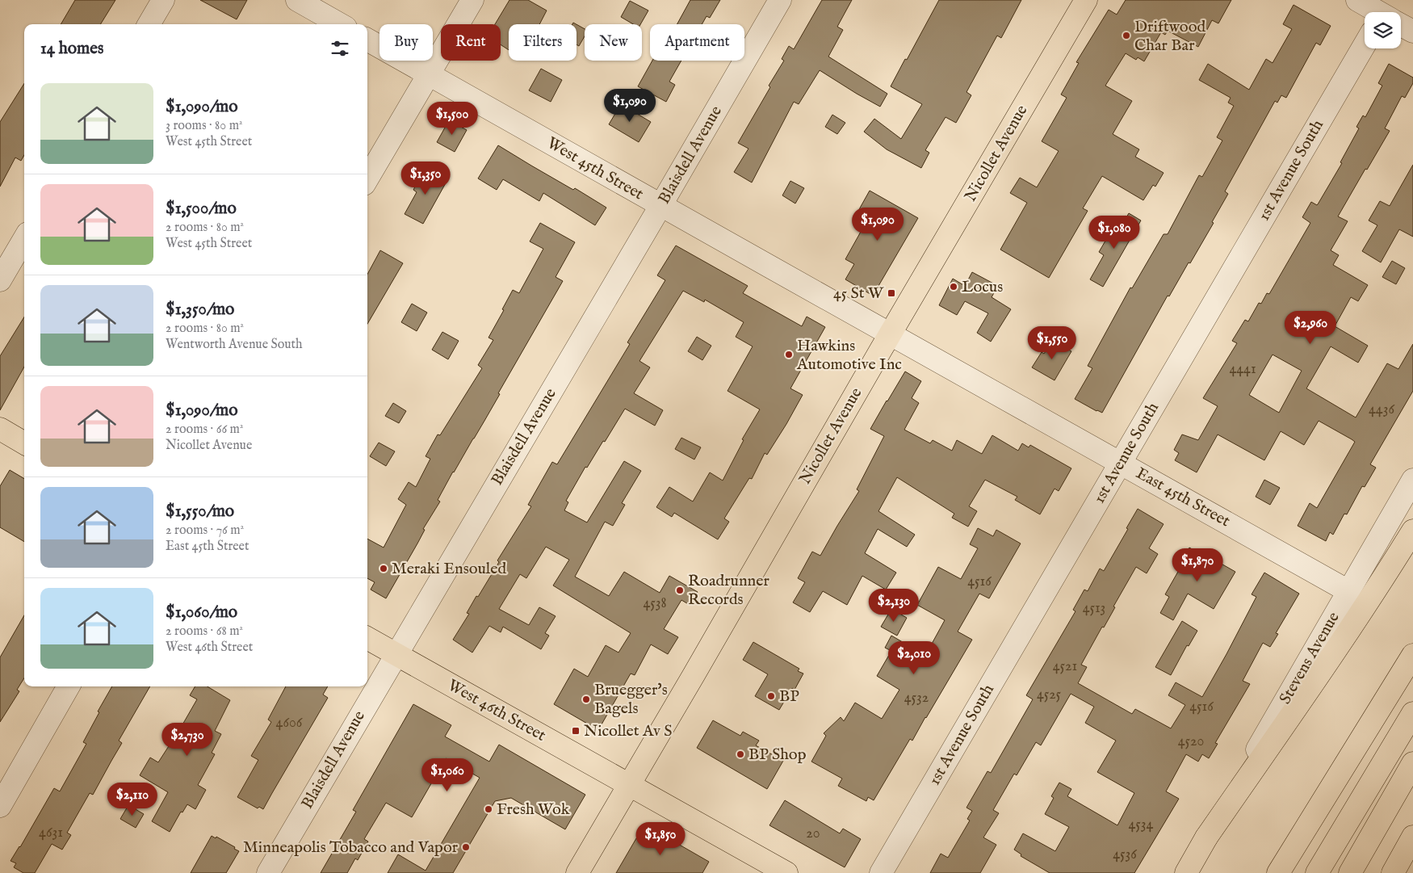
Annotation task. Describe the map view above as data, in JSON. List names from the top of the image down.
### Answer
{
  "streets": {
    "main road": ["Nicollet Avenue", "West 46th Street"],
    "street": [
      "Blaisdell Avenue",
      "West 45th Street",
      "1st Avenue South",
      "East 45th Street",
      "Stevens Avenue"
    ]
  },
  "crossings": [
    ["Nicollet Avenue", "West 45th Street"],
    ["Nicollet Avenue", "East 45th Street"],
    ["Nicollet Avenue", "West 46th Street"],
    ["Blaisdell Avenue", "West 45th Street"],
    ["Blaisdell Avenue", "West 46th Street"],
    ["West 45th Street", "East 45th Street"],
    ["1st Avenue South", "East 45th Street"],
    ["East 45th Street", "Stevens Avenue"]
  ],
  "places": {
    "other": [
      "Driftwood Char Bar",
      "Locus",
      "Hawkins Automotive Inc",
      "Meraki Ensouled",
      "Roadrunner Records",
      "BP",
      "Bruegger's Bagels",
      "BP Shop",
      "Fresh Wok",
      "Minneapolis Tobacco and Vapor"
    ],
    "transit": ["45 St W", "Nicollet Av S"]
  },
  "house_numbers": [
    "4441",
    "4436",
    "4516",
    "4538",
    "4513",
    "4521",
    "4525",
    "4532",
    "4516",
    "4606",
    "4520",
    "4534",
    "4631",
    "20",
    "4536"
  ],
  "page": {
    "chip": [
      "Buy",
      "Rent",
      "Filters",
      "New",
      "Apartment"
    ],
    "heading": "14 homes",
    "list": [
      {
        "name": "$1,090/mo",
        "note": "3 rooms · 80 m² · West 45th Street"
      },
      {
        "name": "$1,500/mo",
        "note": "2 rooms · 80 m² · West 45th Street"
      },
      {
        "name": "$1,350/mo",
        "note": "2 rooms · 80 m² · Wentworth Avenue South"
      },
      {
        "name": "$1,090/mo",
        "note": "2 rooms · 66 m² · Nicollet Avenue"
      },
      {
        "name": "$1,550/mo",
        "note": "2 rooms · 76 m² · East 45th Street"
      },
      {
        "name": "$1,060/mo",
        "note": "2 rooms · 68 m² · West 46th Street"
      }
    ],
    "price": [
      "$1,090",
      "$1,500",
      "$1,350",
      "$1,090",
      "$1,080",
      "$2,960",
      "$1,550",
      "$1,870",
      "$2,130",
      "$2,010",
      "$2,730",
      "$1,060",
      "$2,110",
      "$1,850"
    ]
  }
}
